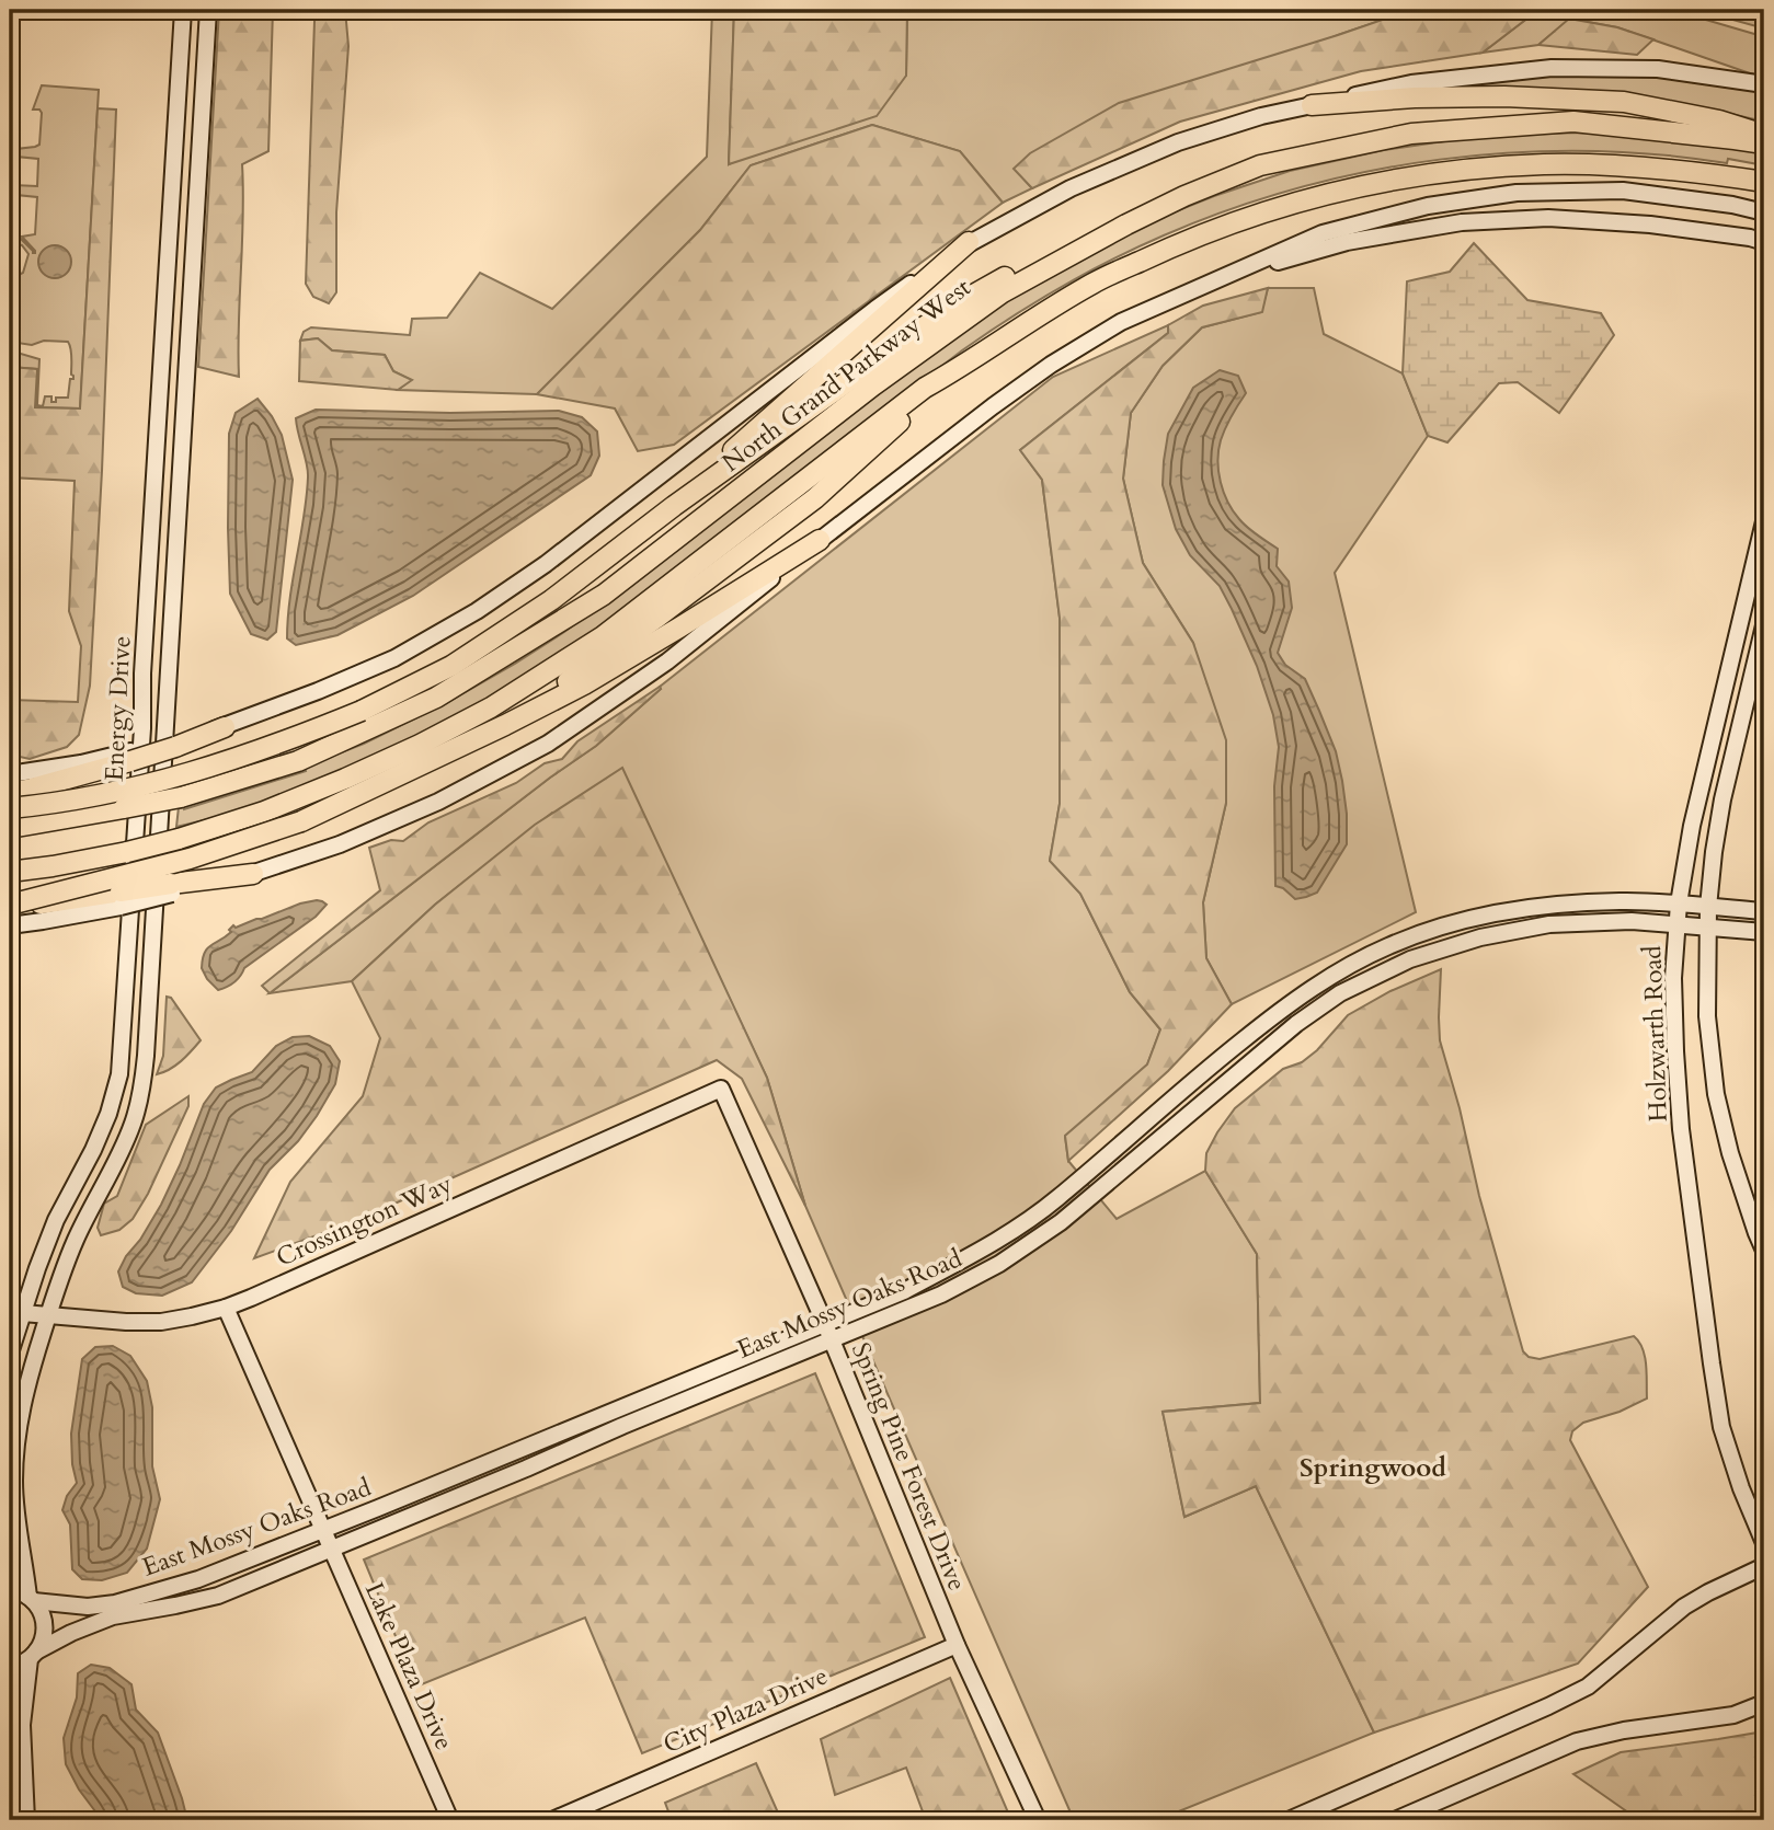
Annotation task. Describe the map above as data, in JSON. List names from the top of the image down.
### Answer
{
  "streets": {
    "highway": ["North Grand Parkway West"],
    "street": [
      "Energy Drive",
      "Holzwarth Road",
      "Crossington Way",
      "East Mossy Oaks Road",
      "Spring Pine Forest Drive",
      "Lake Plaza Drive",
      "City Plaza Drive"
    ]
  },
  "crossings": [
    ["Energy Drive", "Crossington Way"],
    ["Energy Drive", "East Mossy Oaks Road"],
    ["Holzwarth Road", "East Mossy Oaks Road"],
    ["Crossington Way", "Spring Pine Forest Drive"],
    ["Crossington Way", "Lake Plaza Drive"],
    ["East Mossy Oaks Road", "Spring Pine Forest Drive"],
    ["East Mossy Oaks Road", "Lake Plaza Drive"],
    ["Spring Pine Forest Drive", "City Plaza Drive"]
  ],
  "districts": ["Springwood"]
}
